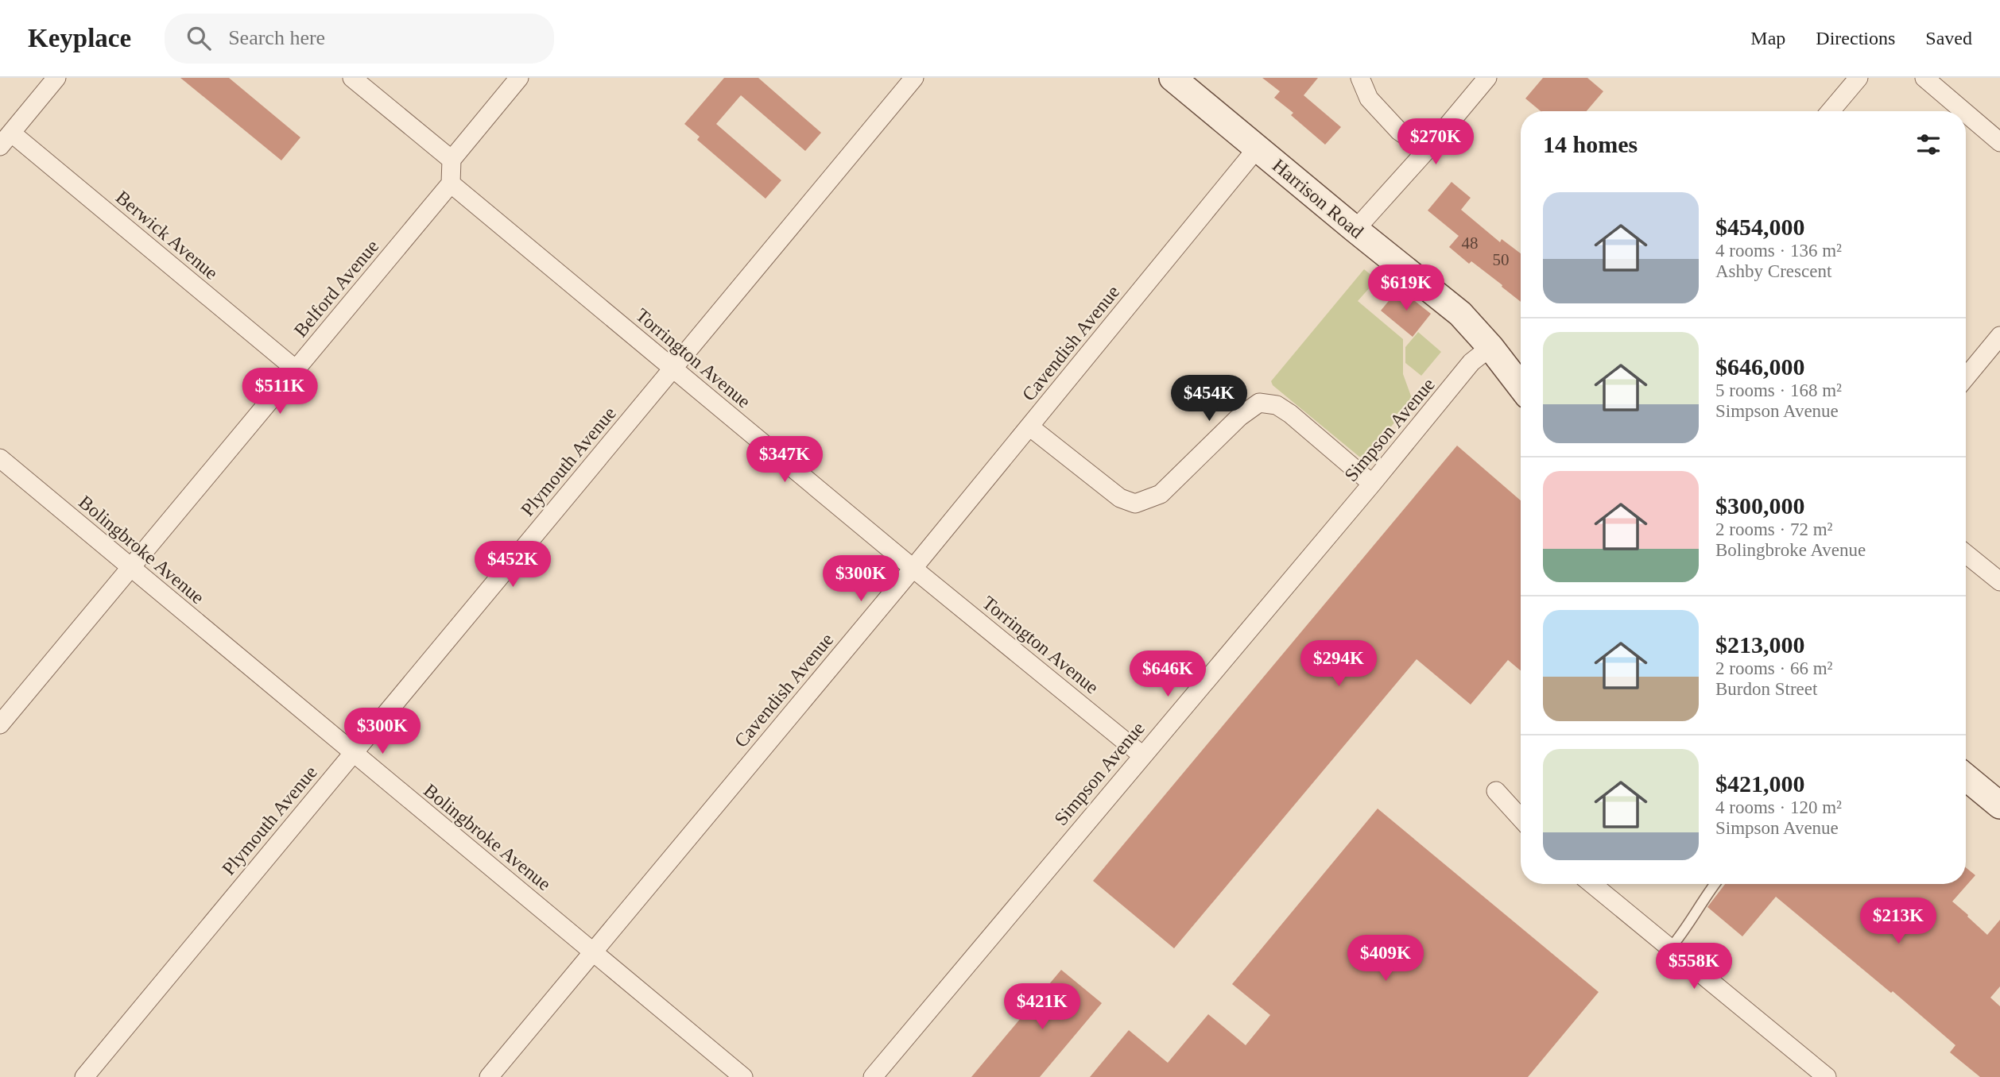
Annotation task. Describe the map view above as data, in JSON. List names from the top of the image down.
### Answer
{
  "streets": {
    "street": [
      "Harrison Road",
      "Berwick Avenue",
      "Belford Avenue",
      "Cavendish Avenue",
      "Torrington Avenue",
      "Simpson Avenue",
      "Plymouth Avenue",
      "Bolingbroke Avenue"
    ]
  },
  "crossings": [
    ["Harrison Road", "Cavendish Avenue"],
    ["Harrison Road", "Simpson Avenue"],
    ["Berwick Avenue", "Belford Avenue"],
    ["Belford Avenue", "Torrington Avenue"],
    ["Belford Avenue", "Bolingbroke Avenue"],
    ["Cavendish Avenue", "Torrington Avenue"],
    ["Cavendish Avenue", "Bolingbroke Avenue"],
    ["Torrington Avenue", "Simpson Avenue"],
    ["Torrington Avenue", "Plymouth Avenue"],
    ["Plymouth Avenue", "Bolingbroke Avenue"]
  ],
  "house_numbers": ["48", "50"],
  "page": {
    "header": "Keyplace",
    "search": "Search here",
    "nav": ["Map", "Directions", "Saved"],
    "heading": "14 homes",
    "price": [
      "$270K",
      "$619K",
      "$511K",
      "$454K",
      "$347K",
      "$452K",
      "$300K",
      "$294K",
      "$646K",
      "$300K",
      "$213K",
      "$409K",
      "$558K",
      "$421K"
    ],
    "list": [
      {
        "name": "$454,000",
        "note": "4 rooms · 136 m² · Ashby Crescent"
      },
      {
        "name": "$646,000",
        "note": "5 rooms · 168 m² · Simpson Avenue"
      },
      {
        "name": "$300,000",
        "note": "2 rooms · 72 m² · Bolingbroke Avenue"
      },
      {
        "name": "$213,000",
        "note": "2 rooms · 66 m² · Burdon Street"
      },
      {
        "name": "$421,000",
        "note": "4 rooms · 120 m² · Simpson Avenue"
      }
    ]
  }
}
